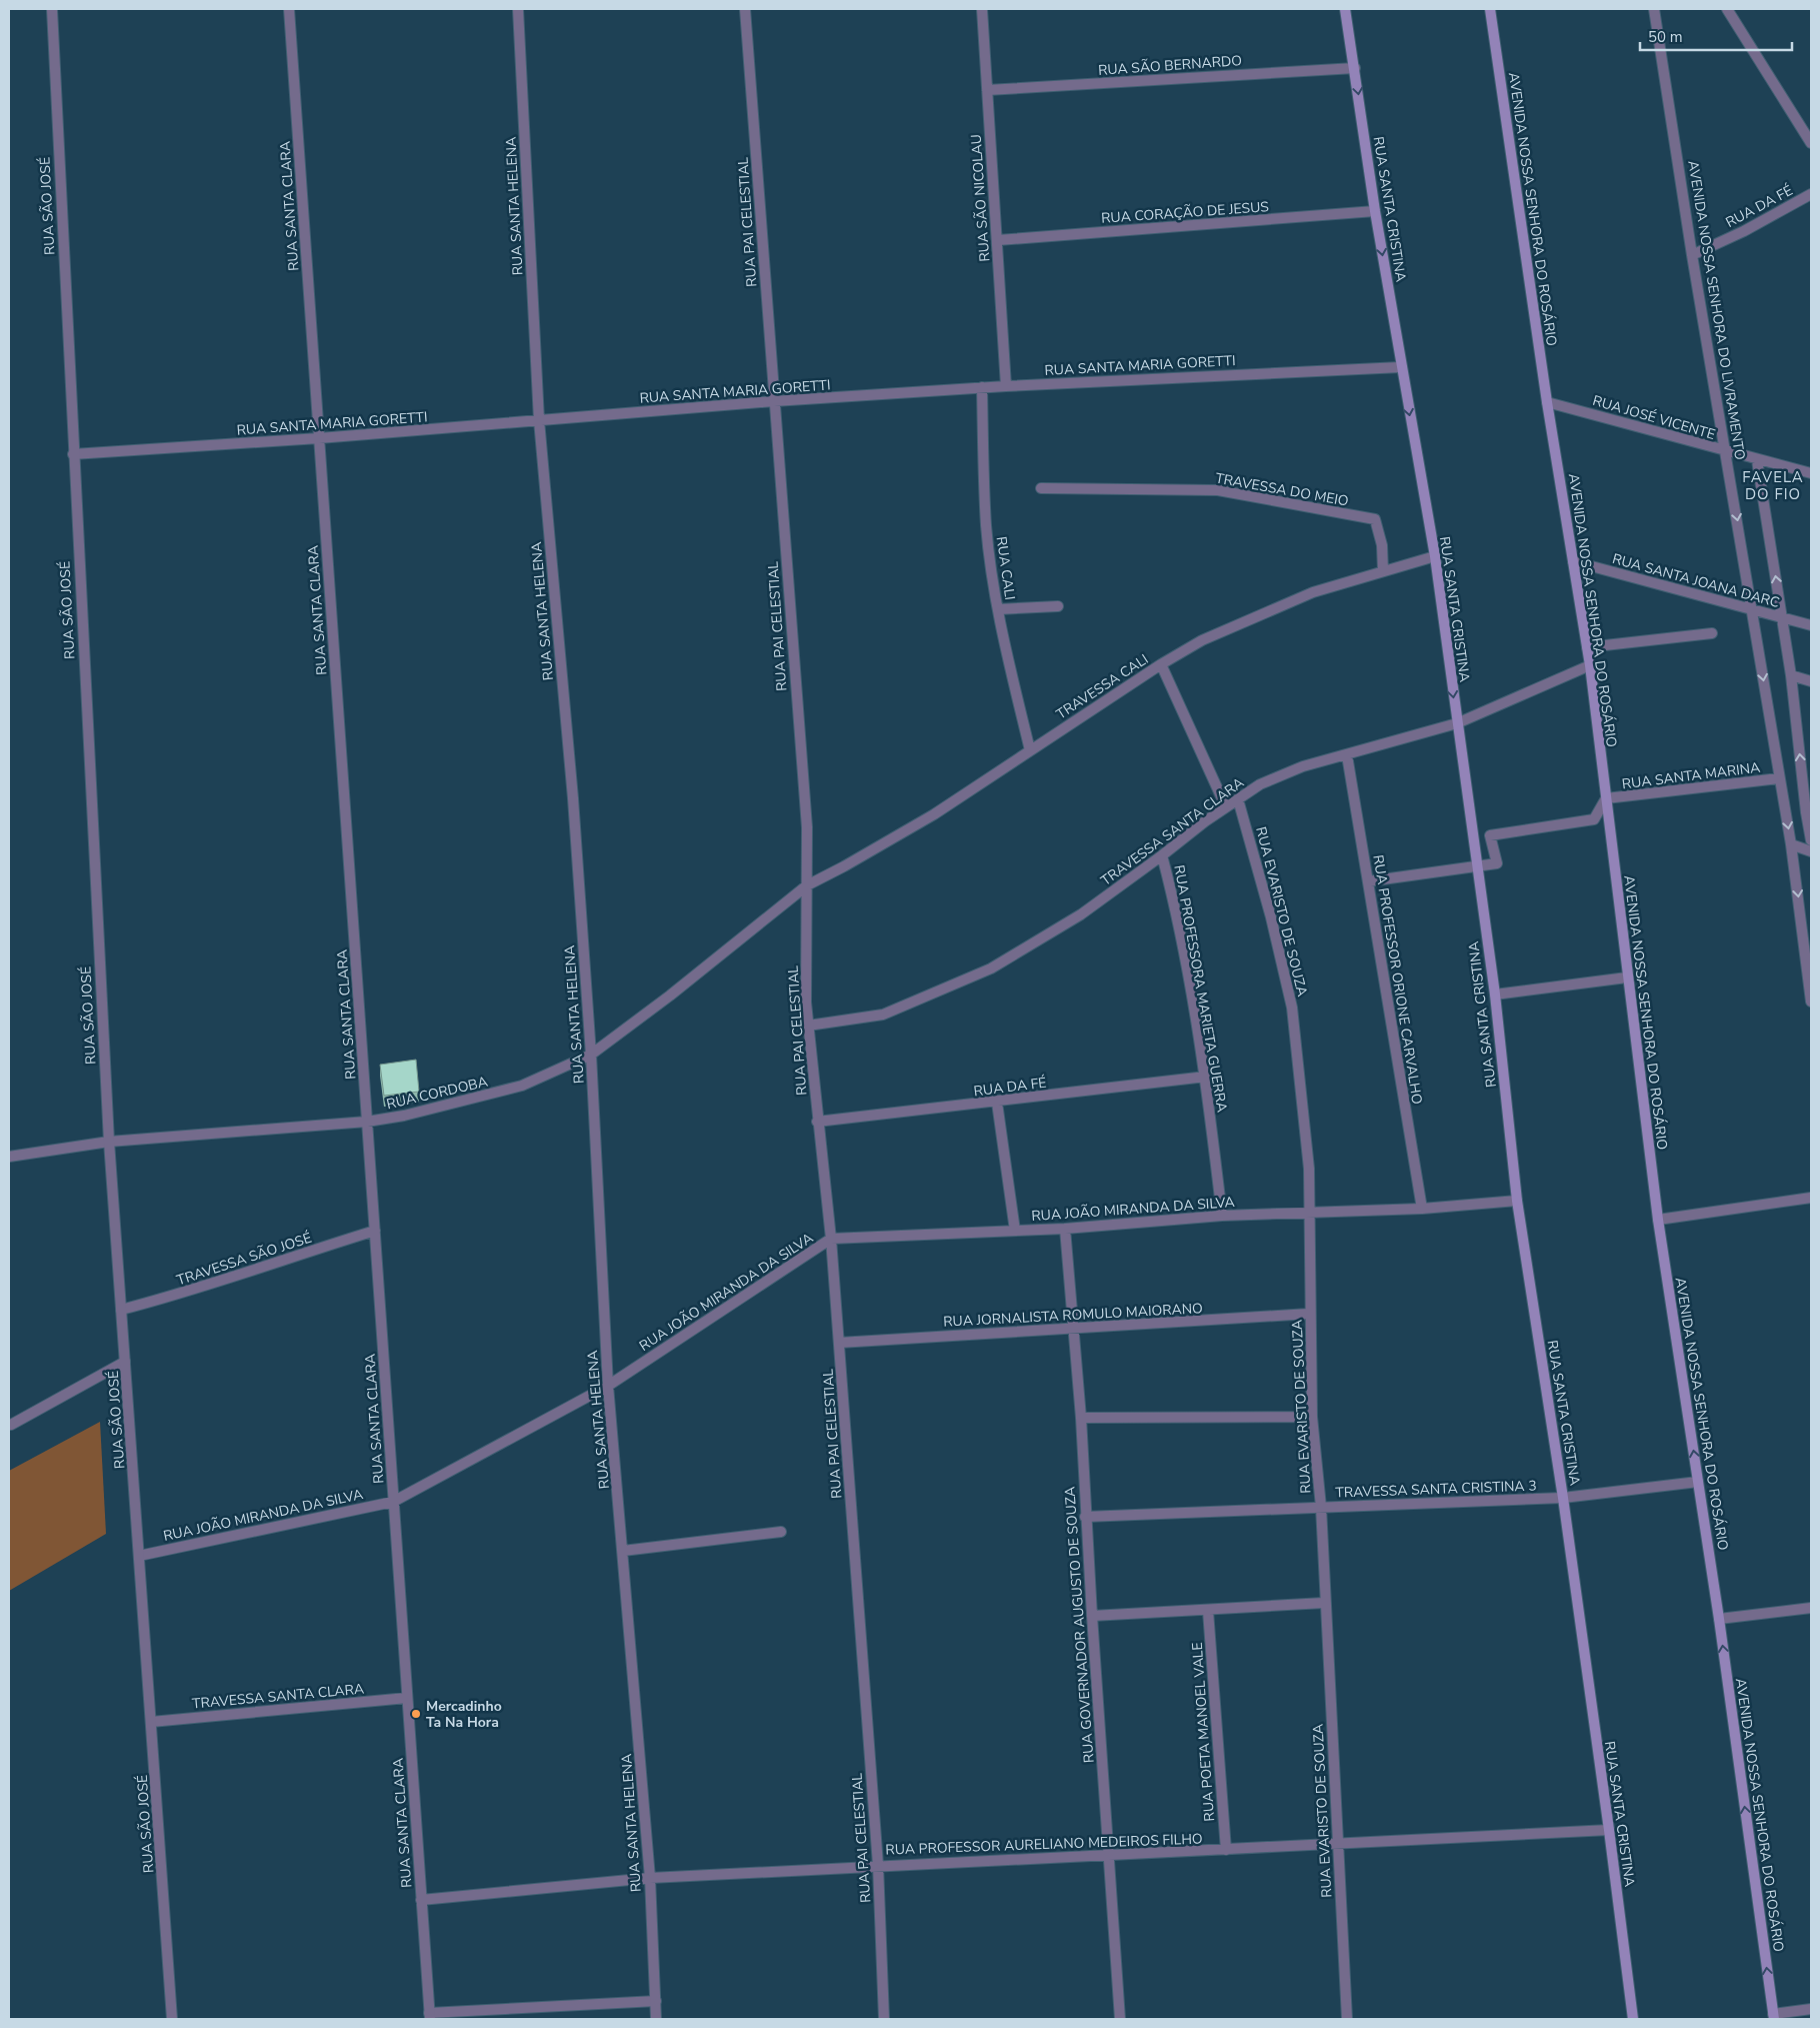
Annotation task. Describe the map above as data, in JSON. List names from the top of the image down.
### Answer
{
  "streets": {
    "main road": ["RUA SANTA CRISTINA", "AVENIDA NOSSA SENHORA DO ROSÁRIO"],
    "street": [
      "RUA SÃO BERNARDO",
      "RUA SÃO NICOLAU",
      "RUA SÃO JOSÉ",
      "RUA SANTA CLARA",
      "RUA SANTA HELENA",
      "RUA DA FÉ",
      "RUA CORAÇÃO DE JESUS",
      "RUA PAI CELESTIAL",
      "AVENIDA NOSSA SENHORA DO LIVRAMENTO",
      "RUA SANTA MARIA GORETTI",
      "RUA JOSÉ VICENTE",
      "TRAVESSA DO MEIO",
      "RUA CALI",
      "RUA SANTA JOANA DARC",
      "TRAVESSA CALI",
      "RUA SANTA MARINA",
      "TRAVESSA SANTA CLARA",
      "RUA EVARISTO DE SOUZA",
      "RUA PROFESSOR ORIONE CARVALHO",
      "RUA PROFESSORA MARIETA GUERRA",
      "RUA CORDOBA",
      "RUA JOÃO MIRANDA DA SILVA",
      "TRAVESSA SÃO JOSÉ",
      "RUA JORNALISTA ROMULO MAIORANO",
      "TRAVESSA SANTA CRISTINA 3",
      "RUA GOVERNADOR AUGUSTO DE SOUZA",
      "RUA POETA MANOEL VALE",
      "RUA PROFESSOR AURELIANO MEDEIROS FILHO"
    ]
  },
  "crossings": [
    ["RUA SÃO BERNARDO", "RUA SÃO NICOLAU"],
    ["RUA SÃO BERNARDO", "RUA SANTA CRISTINA"],
    ["RUA SÃO NICOLAU", "RUA CORAÇÃO DE JESUS"],
    ["RUA SÃO NICOLAU", "RUA SANTA MARIA GORETTI"],
    ["RUA SÃO JOSÉ", "RUA SANTA MARIA GORETTI"],
    ["RUA SÃO JOSÉ", "TRAVESSA SANTA CLARA"],
    ["RUA SÃO JOSÉ", "RUA CORDOBA"],
    ["RUA SÃO JOSÉ", "RUA JOÃO MIRANDA DA SILVA"],
    ["RUA SÃO JOSÉ", "TRAVESSA SÃO JOSÉ"],
    ["RUA SANTA CLARA", "RUA SANTA MARIA GORETTI"],
    ["RUA SANTA CLARA", "TRAVESSA SANTA CLARA"],
    ["RUA SANTA CLARA", "RUA CORDOBA"],
    ["RUA SANTA CLARA", "RUA JOÃO MIRANDA DA SILVA"],
    ["RUA SANTA CLARA", "TRAVESSA SÃO JOSÉ"],
    ["RUA SANTA CLARA", "RUA PROFESSOR AURELIANO MEDEIROS FILHO"],
    ["RUA SANTA HELENA", "RUA SANTA MARIA GORETTI"],
    ["RUA SANTA HELENA", "RUA CORDOBA"],
    ["RUA SANTA HELENA", "RUA JOÃO MIRANDA DA SILVA"],
    ["RUA SANTA HELENA", "RUA PROFESSOR AURELIANO MEDEIROS FILHO"],
    ["RUA DA FÉ", "RUA PAI CELESTIAL"],
    ["RUA DA FÉ", "AVENIDA NOSSA SENHORA DO LIVRAMENTO"],
    ["RUA DA FÉ", "RUA PROFESSORA MARIETA GUERRA"],
    ["RUA SANTA CRISTINA", "RUA CORAÇÃO DE JESUS"],
    ["RUA SANTA CRISTINA", "RUA SANTA MARIA GORETTI"],
    ["RUA SANTA CRISTINA", "TRAVESSA CALI"],
    ["RUA SANTA CRISTINA", "TRAVESSA SANTA CLARA"],
    ["RUA SANTA CRISTINA", "RUA JOÃO MIRANDA DA SILVA"],
    ["RUA SANTA CRISTINA", "TRAVESSA SANTA CRISTINA 3"],
    ["RUA SANTA CRISTINA", "RUA PROFESSOR AURELIANO MEDEIROS FILHO"],
    ["AVENIDA NOSSA SENHORA DO ROSÁRIO", "RUA JOSÉ VICENTE"],
    ["AVENIDA NOSSA SENHORA DO ROSÁRIO", "RUA SANTA JOANA DARC"],
    ["AVENIDA NOSSA SENHORA DO ROSÁRIO", "RUA SANTA MARINA"],
    ["AVENIDA NOSSA SENHORA DO ROSÁRIO", "TRAVESSA SANTA CLARA"],
    ["AVENIDA NOSSA SENHORA DO ROSÁRIO", "TRAVESSA SANTA CRISTINA 3"],
    ["RUA PAI CELESTIAL", "RUA SANTA MARIA GORETTI"],
    ["RUA PAI CELESTIAL", "TRAVESSA CALI"],
    ["RUA PAI CELESTIAL", "TRAVESSA SANTA CLARA"],
    ["RUA PAI CELESTIAL", "RUA CORDOBA"],
    ["RUA PAI CELESTIAL", "RUA JOÃO MIRANDA DA SILVA"],
    ["RUA PAI CELESTIAL", "RUA JORNALISTA ROMULO MAIORANO"],
    ["RUA PAI CELESTIAL", "RUA PROFESSOR AURELIANO MEDEIROS FILHO"],
    ["AVENIDA NOSSA SENHORA DO LIVRAMENTO", "RUA JOSÉ VICENTE"],
    ["AVENIDA NOSSA SENHORA DO LIVRAMENTO", "RUA SANTA JOANA DARC"],
    ["AVENIDA NOSSA SENHORA DO LIVRAMENTO", "RUA SANTA MARINA"],
    ["RUA SANTA MARIA GORETTI", "RUA CALI"],
    ["TRAVESSA DO MEIO", "TRAVESSA CALI"],
    ["RUA CALI", "TRAVESSA CALI"],
    ["TRAVESSA CALI", "RUA CORDOBA"],
    ["TRAVESSA SANTA CLARA", "RUA EVARISTO DE SOUZA"],
    ["TRAVESSA SANTA CLARA", "RUA PROFESSOR ORIONE CARVALHO"],
    ["TRAVESSA SANTA CLARA", "RUA PROFESSORA MARIETA GUERRA"],
    ["RUA EVARISTO DE SOUZA", "RUA JOÃO MIRANDA DA SILVA"],
    ["RUA EVARISTO DE SOUZA", "RUA JORNALISTA ROMULO MAIORANO"],
    ["RUA EVARISTO DE SOUZA", "TRAVESSA SANTA CRISTINA 3"],
    ["RUA EVARISTO DE SOUZA", "RUA PROFESSOR AURELIANO MEDEIROS FILHO"],
    ["RUA PROFESSOR ORIONE CARVALHO", "RUA JOÃO MIRANDA DA SILVA"],
    ["RUA PROFESSORA MARIETA GUERRA", "RUA JOÃO MIRANDA DA SILVA"],
    ["RUA JOÃO MIRANDA DA SILVA", "RUA GOVERNADOR AUGUSTO DE SOUZA"],
    ["RUA JORNALISTA ROMULO MAIORANO", "RUA GOVERNADOR AUGUSTO DE SOUZA"],
    ["TRAVESSA SANTA CRISTINA 3", "RUA GOVERNADOR AUGUSTO DE SOUZA"],
    ["RUA GOVERNADOR AUGUSTO DE SOUZA", "RUA PROFESSOR AURELIANO MEDEIROS FILHO"],
    ["RUA POETA MANOEL VALE", "RUA PROFESSOR AURELIANO MEDEIROS FILHO"]
  ],
  "districts": ["FAVELA DO FIO"],
  "places": ["Mercadinho Ta Na Hora"],
  "scale_bar": "50 m"
}
